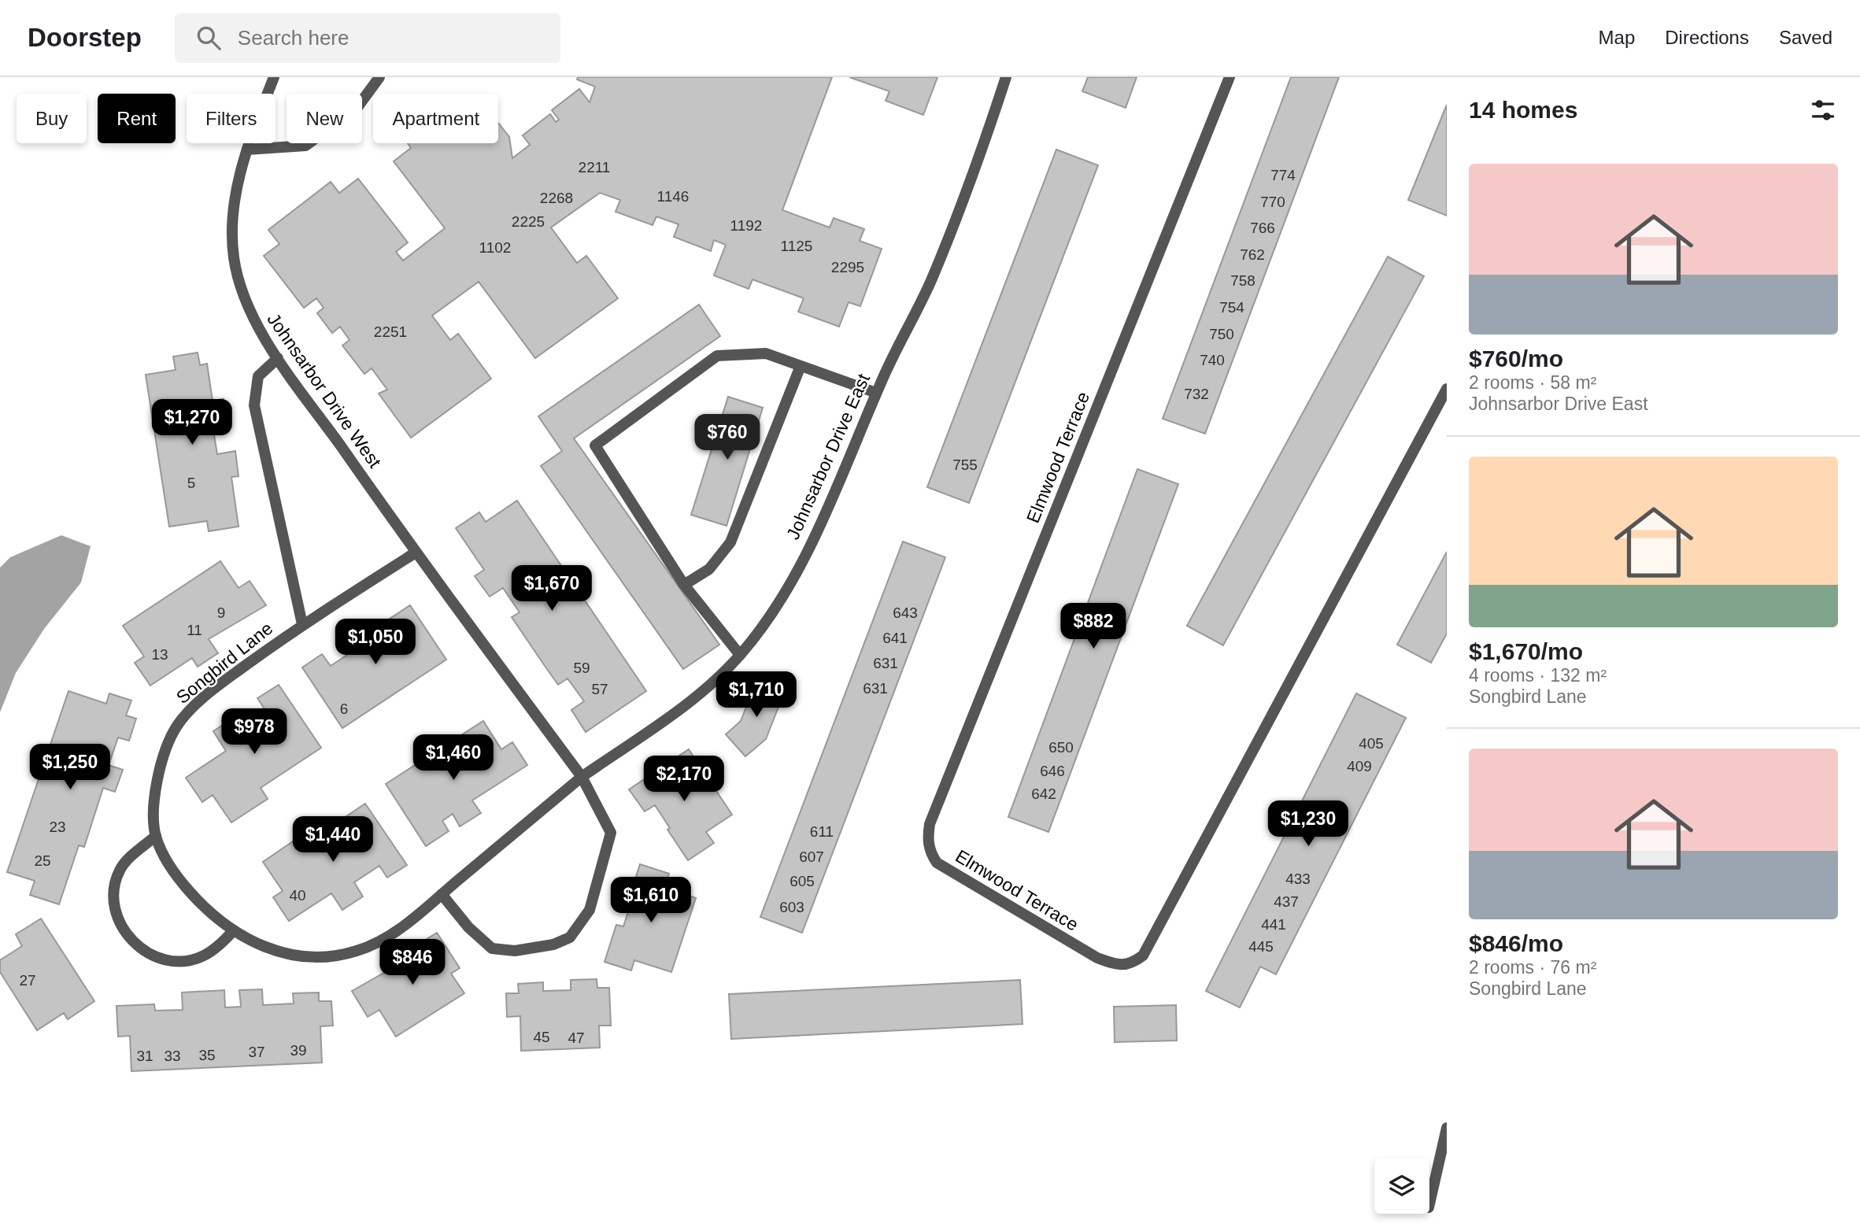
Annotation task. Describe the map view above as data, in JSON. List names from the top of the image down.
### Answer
{
  "streets": {
    "street": [
      "Johnsarbor Drive West",
      "Johnsarbor Drive East",
      "Elmwood Terrace",
      "Songbird Lane"
    ]
  },
  "crossings": [
    ["Johnsarbor Drive West", "Songbird Lane"],
    ["Johnsarbor Drive East", "Songbird Lane"]
  ],
  "house_numbers": [
    "2211",
    "774",
    "1146",
    "2268",
    "770",
    "2225",
    "1192",
    "766",
    "1125",
    "1102",
    "762",
    "2295",
    "758",
    "754",
    "2251",
    "750",
    "740",
    "732",
    "755",
    "5",
    "9",
    "643",
    "11",
    "641",
    "13",
    "631",
    "59",
    "631",
    "57",
    "6",
    "405",
    "650",
    "409",
    "646",
    "642",
    "23",
    "611",
    "607",
    "25",
    "433",
    "605",
    "40",
    "437",
    "603",
    "441",
    "445",
    "27",
    "45",
    "47",
    "39",
    "37",
    "35",
    "31",
    "33"
  ],
  "page": {
    "header": "Doorstep",
    "search": "Search here",
    "nav": ["Map", "Directions", "Saved"],
    "heading": "14 homes",
    "chip": [
      "Buy",
      "Rent",
      "Filters",
      "New",
      "Apartment"
    ],
    "list": [
      {
        "name": "$760/mo",
        "note": "2 rooms · 58 m² · Johnsarbor Drive East"
      },
      {
        "name": "$1,670/mo",
        "note": "4 rooms · 132 m² · Songbird Lane"
      },
      {
        "name": "$846/mo",
        "note": "2 rooms · 76 m² · Songbird Lane"
      }
    ],
    "price": [
      "$1,270",
      "$760",
      "$1,670",
      "$882",
      "$1,050",
      "$1,710",
      "$978",
      "$1,460",
      "$1,250",
      "$2,170",
      "$1,230",
      "$1,440",
      "$1,610",
      "$846"
    ]
  }
}
